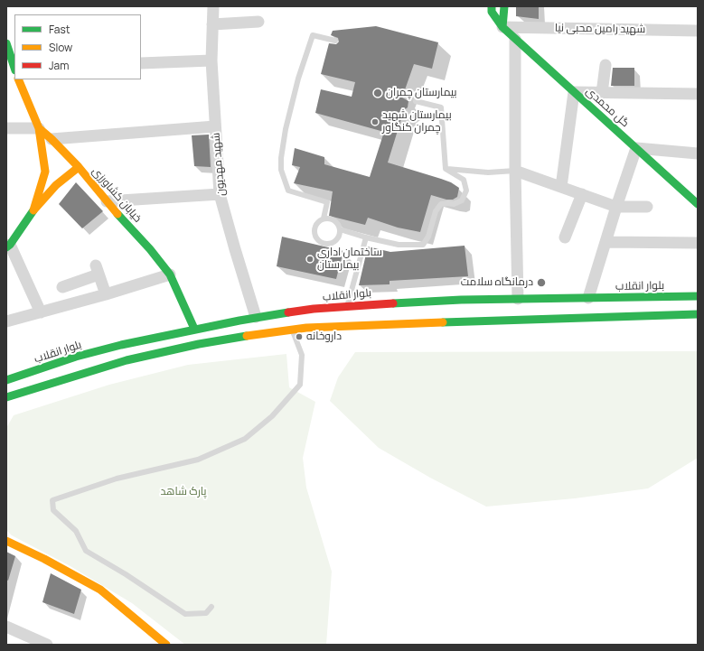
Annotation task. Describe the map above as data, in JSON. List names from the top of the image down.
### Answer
{
  "streets": {
    "main road": ["گل محمدی", "خیابان کشاورزی", "بلوار انقلاب"],
    "street": ["شهید رامین محبی نیا", "شهید مهدیون"]
  },
  "crossings": [
    ["شهید رامین محبی نیا", "گل محمدی"],
    ["شهید مهدیون", "بلوار انقلاب"],
    ["خیابان کشاورزی", "بلوار انقلاب"]
  ],
  "parks": ["پارک شاهد"],
  "places": [
    "بیمارستان چمران",
    "بیمارستان شهید چمران کنگاور",
    "ساختمان اداری بیمارستان",
    "درمانگاه سلامت",
    "داروخانه"
  ],
  "legend": ["Fast", "Slow", "Jam"]
}
